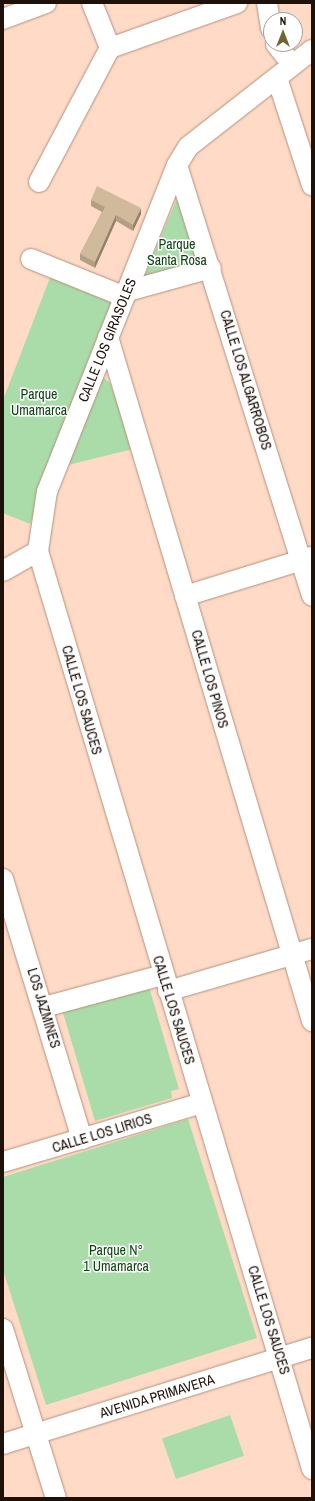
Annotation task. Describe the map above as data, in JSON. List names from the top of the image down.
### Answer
{
  "streets": {
    "street": [
      "CALLE LOS GIRASOLES",
      "CALLE LOS ALGARROBOS",
      "CALLE LOS PINOS",
      "CALLE LOS SAUCES",
      "LOS JAZMINES",
      "CALLE LOS LIRIOS",
      "AVENIDA PRIMAVERA"
    ]
  },
  "crossings": [
    ["CALLE LOS GIRASOLES", "CALLE LOS ALGARROBOS"],
    ["CALLE LOS GIRASOLES", "CALLE LOS PINOS"],
    ["CALLE LOS GIRASOLES", "CALLE LOS SAUCES"],
    ["CALLE LOS SAUCES", "CALLE LOS LIRIOS"],
    ["CALLE LOS SAUCES", "AVENIDA PRIMAVERA"],
    ["LOS JAZMINES", "CALLE LOS LIRIOS"]
  ],
  "parks": ["Parque Santa Rosa", "Parque Umamarca", "Parque N° 1 Umamarca"],
  "north": "top"
}
